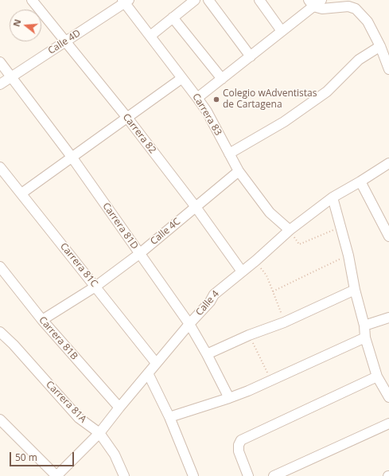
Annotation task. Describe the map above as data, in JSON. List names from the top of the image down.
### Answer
{
  "streets": {
    "street": [
      "Calle 4D",
      "Carrera 83",
      "Carrera 82",
      "Carrera 81D",
      "Calle 4C",
      "Carrera 81C",
      "Calle 4",
      "Carrera 81B",
      "Carrera 81A"
    ]
  },
  "crossings": [
    ["Calle 4D", "Carrera 83"],
    ["Calle 4D", "Carrera 82"],
    ["Calle 4D", "Carrera 81D"],
    ["Carrera 83", "Calle 4C"],
    ["Carrera 83", "Calle 4"],
    ["Carrera 82", "Calle 4C"],
    ["Carrera 82", "Calle 4"],
    ["Carrera 81D", "Calle 4C"],
    ["Carrera 81D", "Calle 4"],
    ["Calle 4C", "Carrera 81C"],
    ["Calle 4C", "Carrera 81B"],
    ["Carrera 81C", "Calle 4"],
    ["Calle 4", "Carrera 81B"],
    ["Calle 4", "Carrera 81A"]
  ],
  "places": ["Colegio wAdventistas de Cartagena"],
  "scale_bar": "50 m",
  "north": "left"
}
